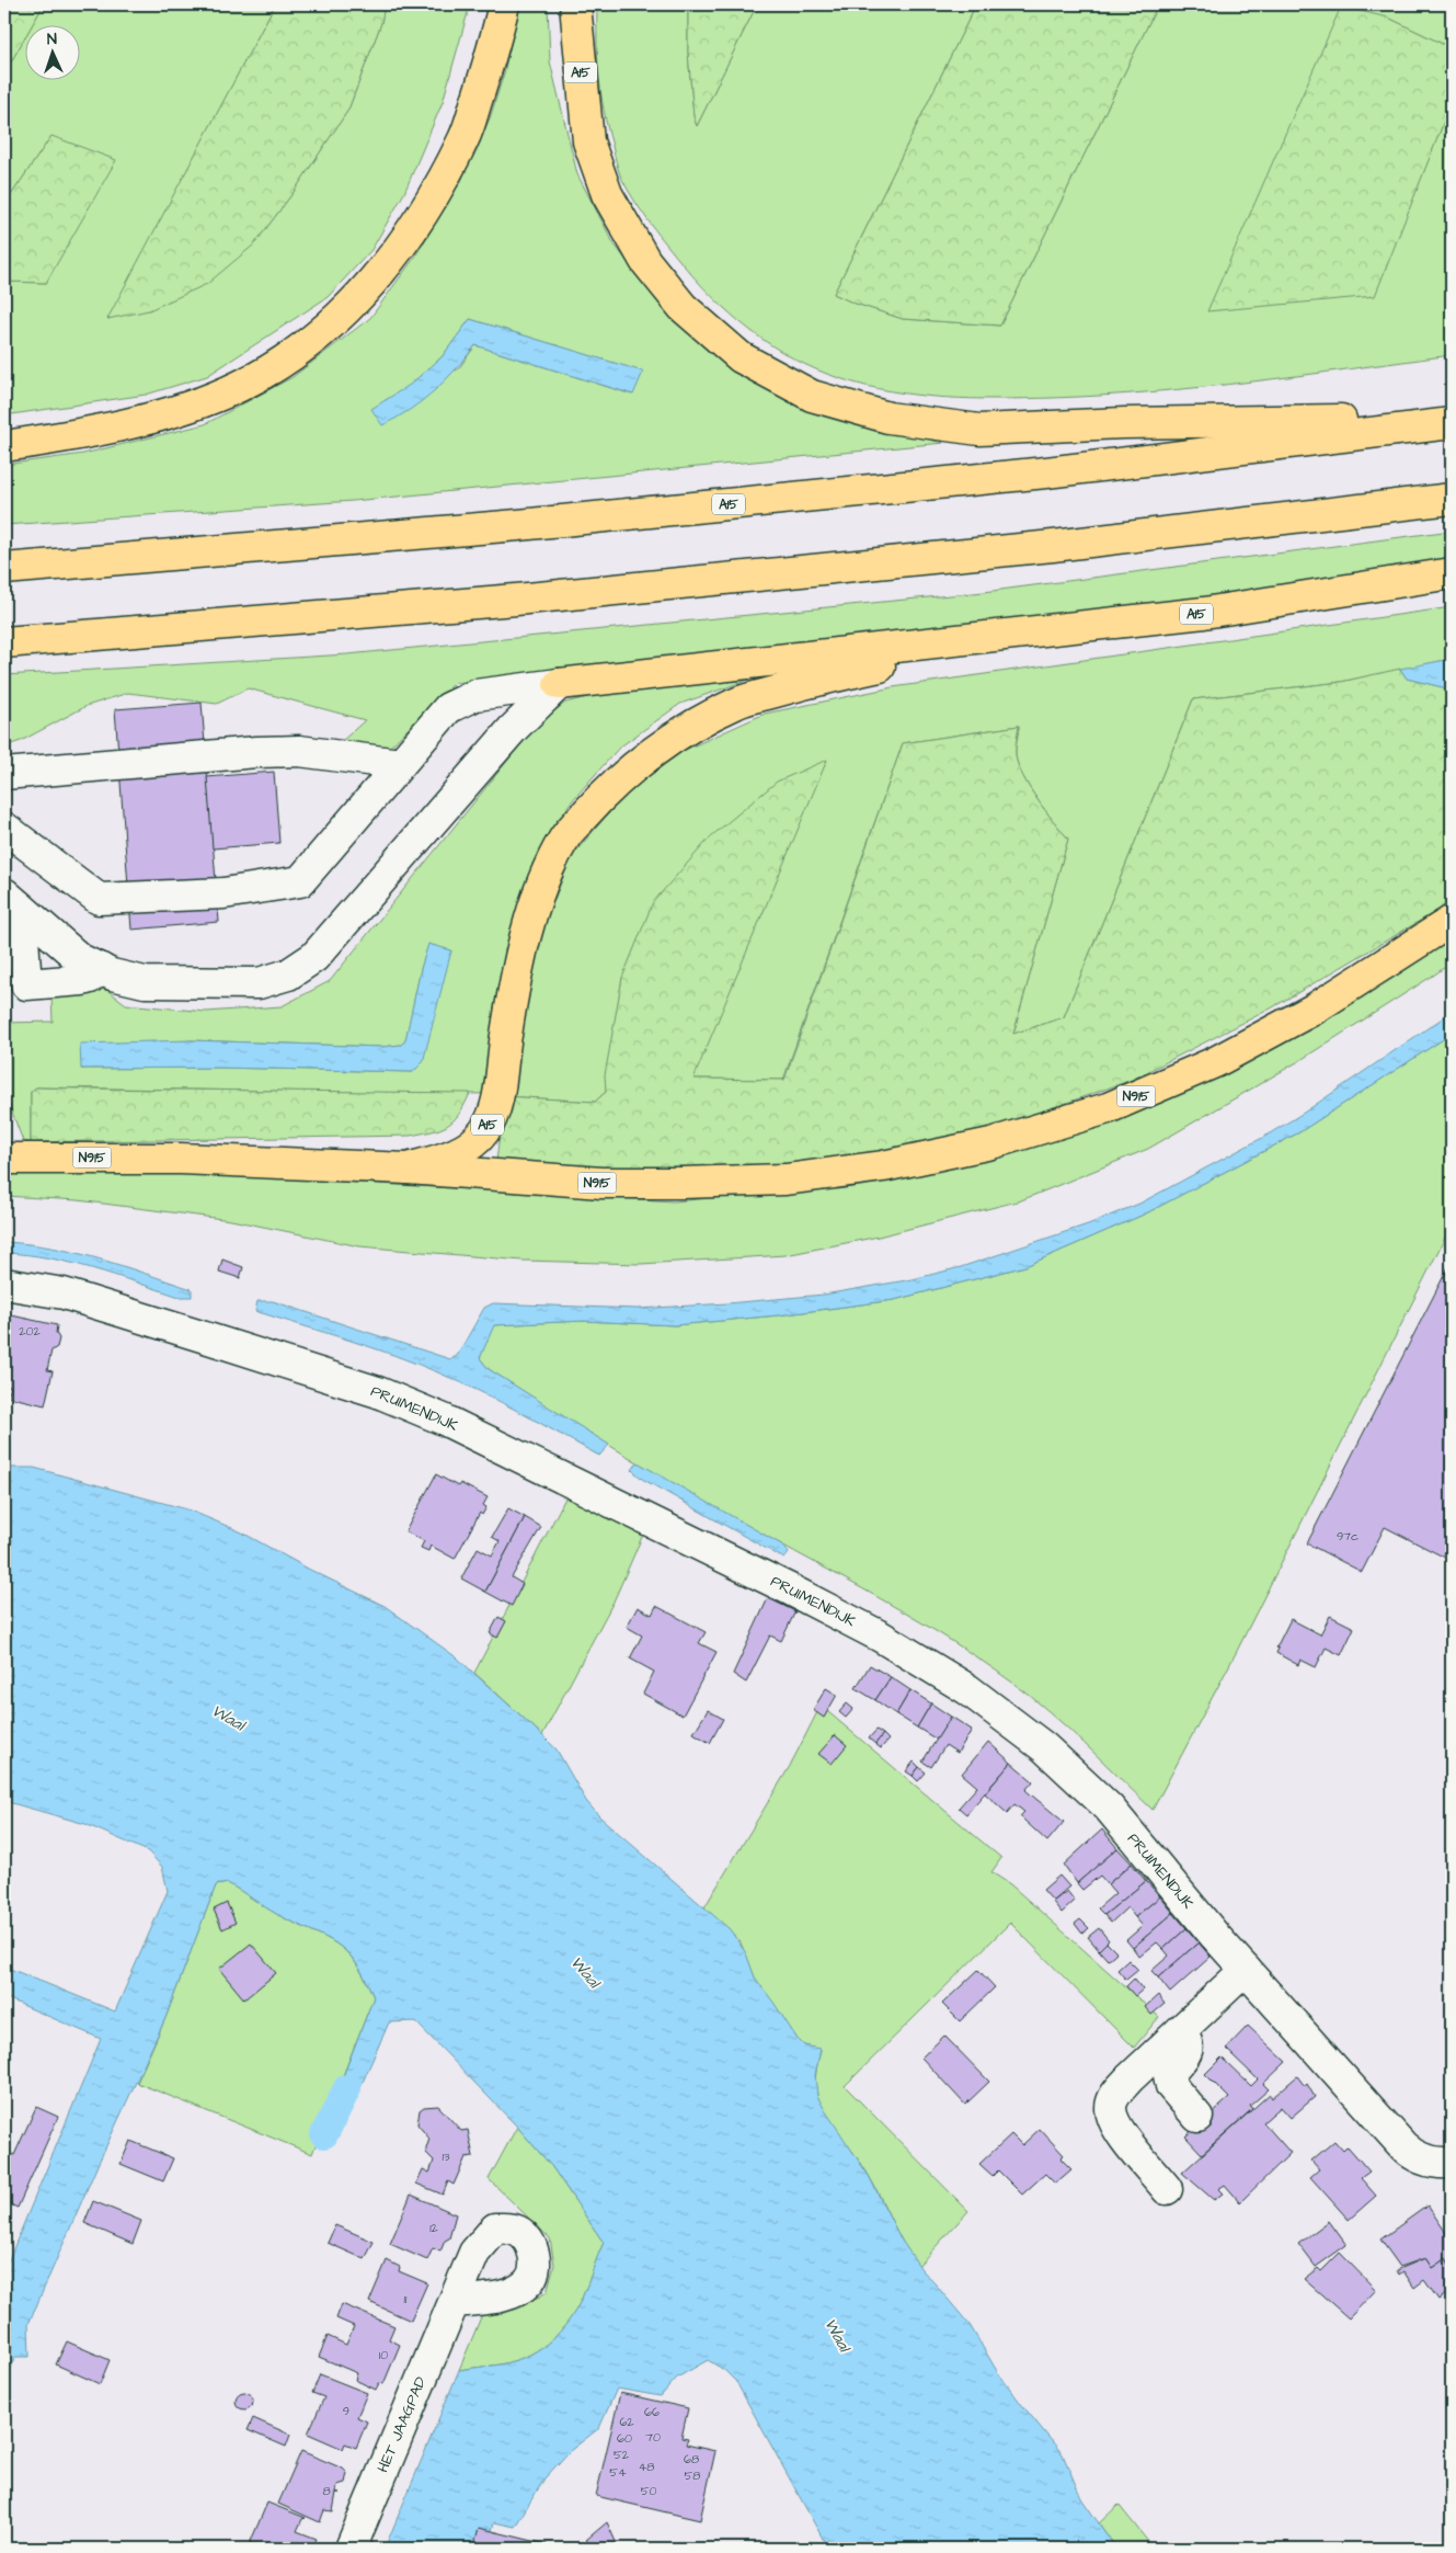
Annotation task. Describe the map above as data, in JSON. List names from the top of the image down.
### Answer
{
  "streets": {
    "main road": ["A15", "N915"],
    "street": ["PRUIMENDIJK", "HET JAAGPAD"]
  },
  "crossings": [
    ["A15", "N915"]
  ],
  "water": ["Waal"],
  "house_numbers": [
    "202",
    "97c",
    "13",
    "12",
    "11",
    "10",
    "9",
    "66",
    "62",
    "70",
    "60",
    "52",
    "68",
    "48",
    "54",
    "58",
    "8",
    "50"
  ],
  "north": "top"
}
